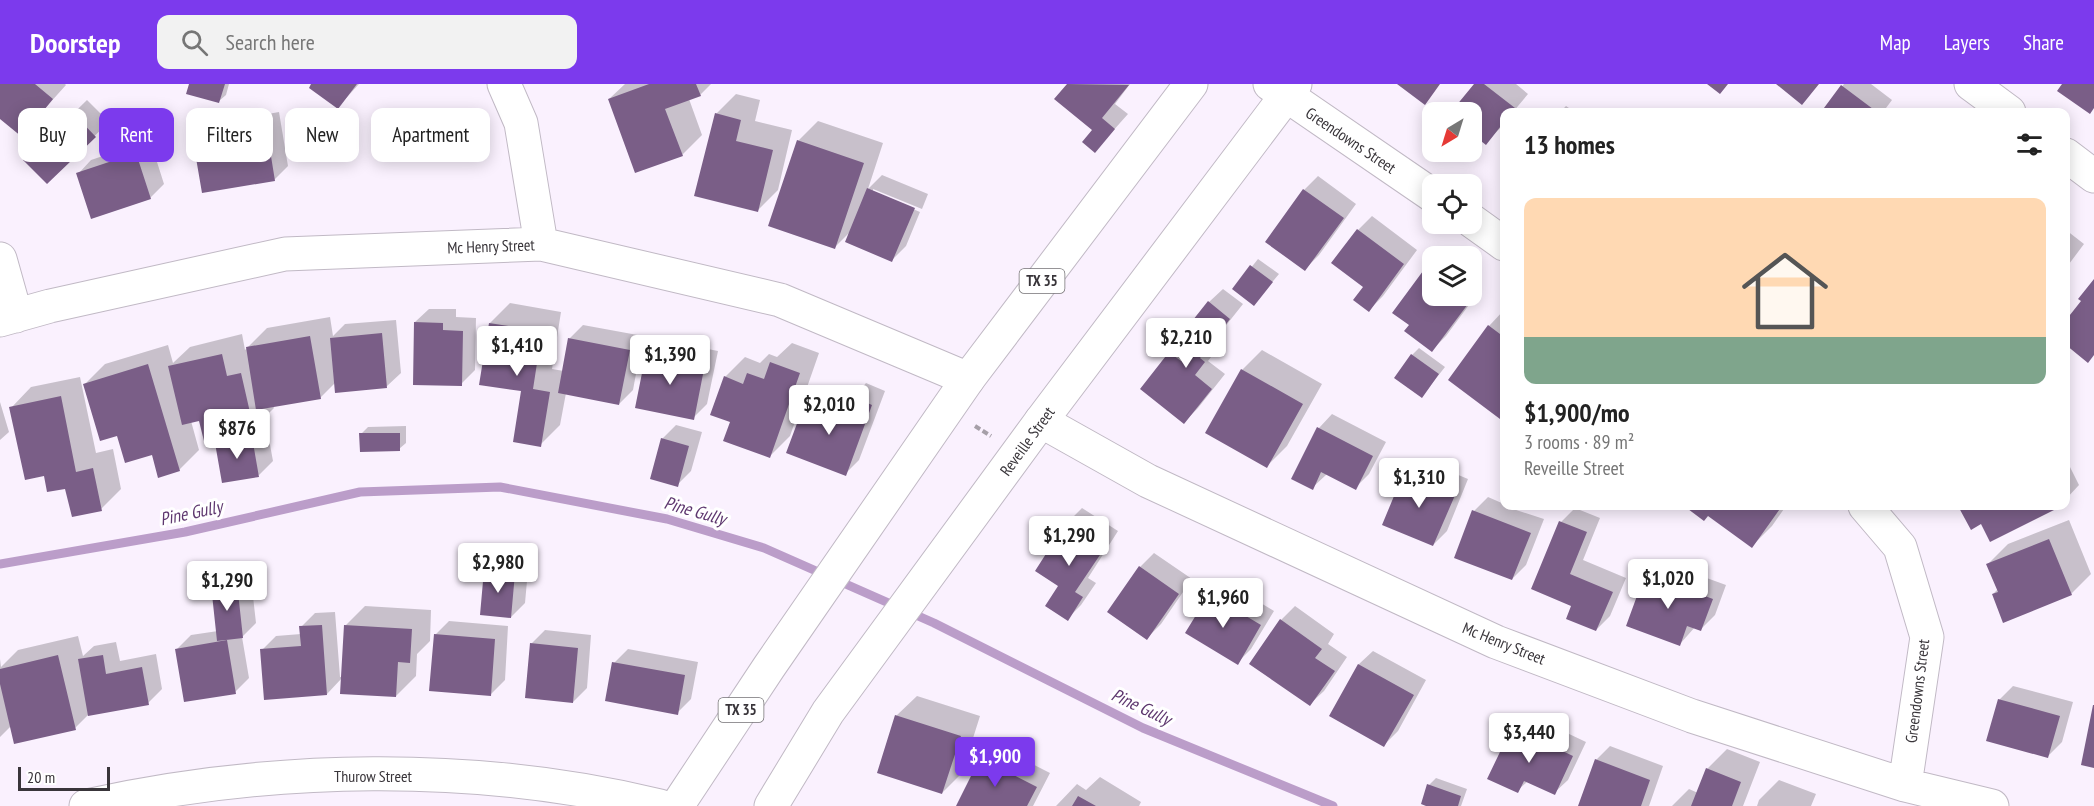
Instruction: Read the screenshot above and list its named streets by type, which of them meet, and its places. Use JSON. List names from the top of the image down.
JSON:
{
  "streets": {
    "street": [
      "Greendowns Street",
      "Mc Henry Street",
      "TX 35",
      "Reveille Street",
      "Thurow Street"
    ]
  },
  "crossings": [
    ["Greendowns Street", "Mc Henry Street"],
    ["Greendowns Street", "Reveille Street"],
    ["Mc Henry Street", "TX 35"],
    ["Mc Henry Street", "Reveille Street"]
  ],
  "water": ["Pine Gully"],
  "scale_bar": "20 m",
  "north": "bottom left",
  "page": {
    "header": "Doorstep",
    "search": "Search here",
    "nav": ["Map", "Layers", "Share"],
    "chip": [
      "Buy",
      "Rent",
      "Filters",
      "New",
      "Apartment"
    ],
    "heading": "13 homes",
    "list": [
      {
        "name": "$1,900/mo",
        "note": "3 rooms · 89 m² · Reveille Street"
      }
    ],
    "price": [
      "$2,210",
      "$1,410",
      "$1,390",
      "$2,010",
      "$876",
      "$1,310",
      "$1,290",
      "$2,980",
      "$1,020",
      "$1,290",
      "$1,960",
      "$3,440",
      "$1,900"
    ],
    "scale": "20 m"
  }
}
